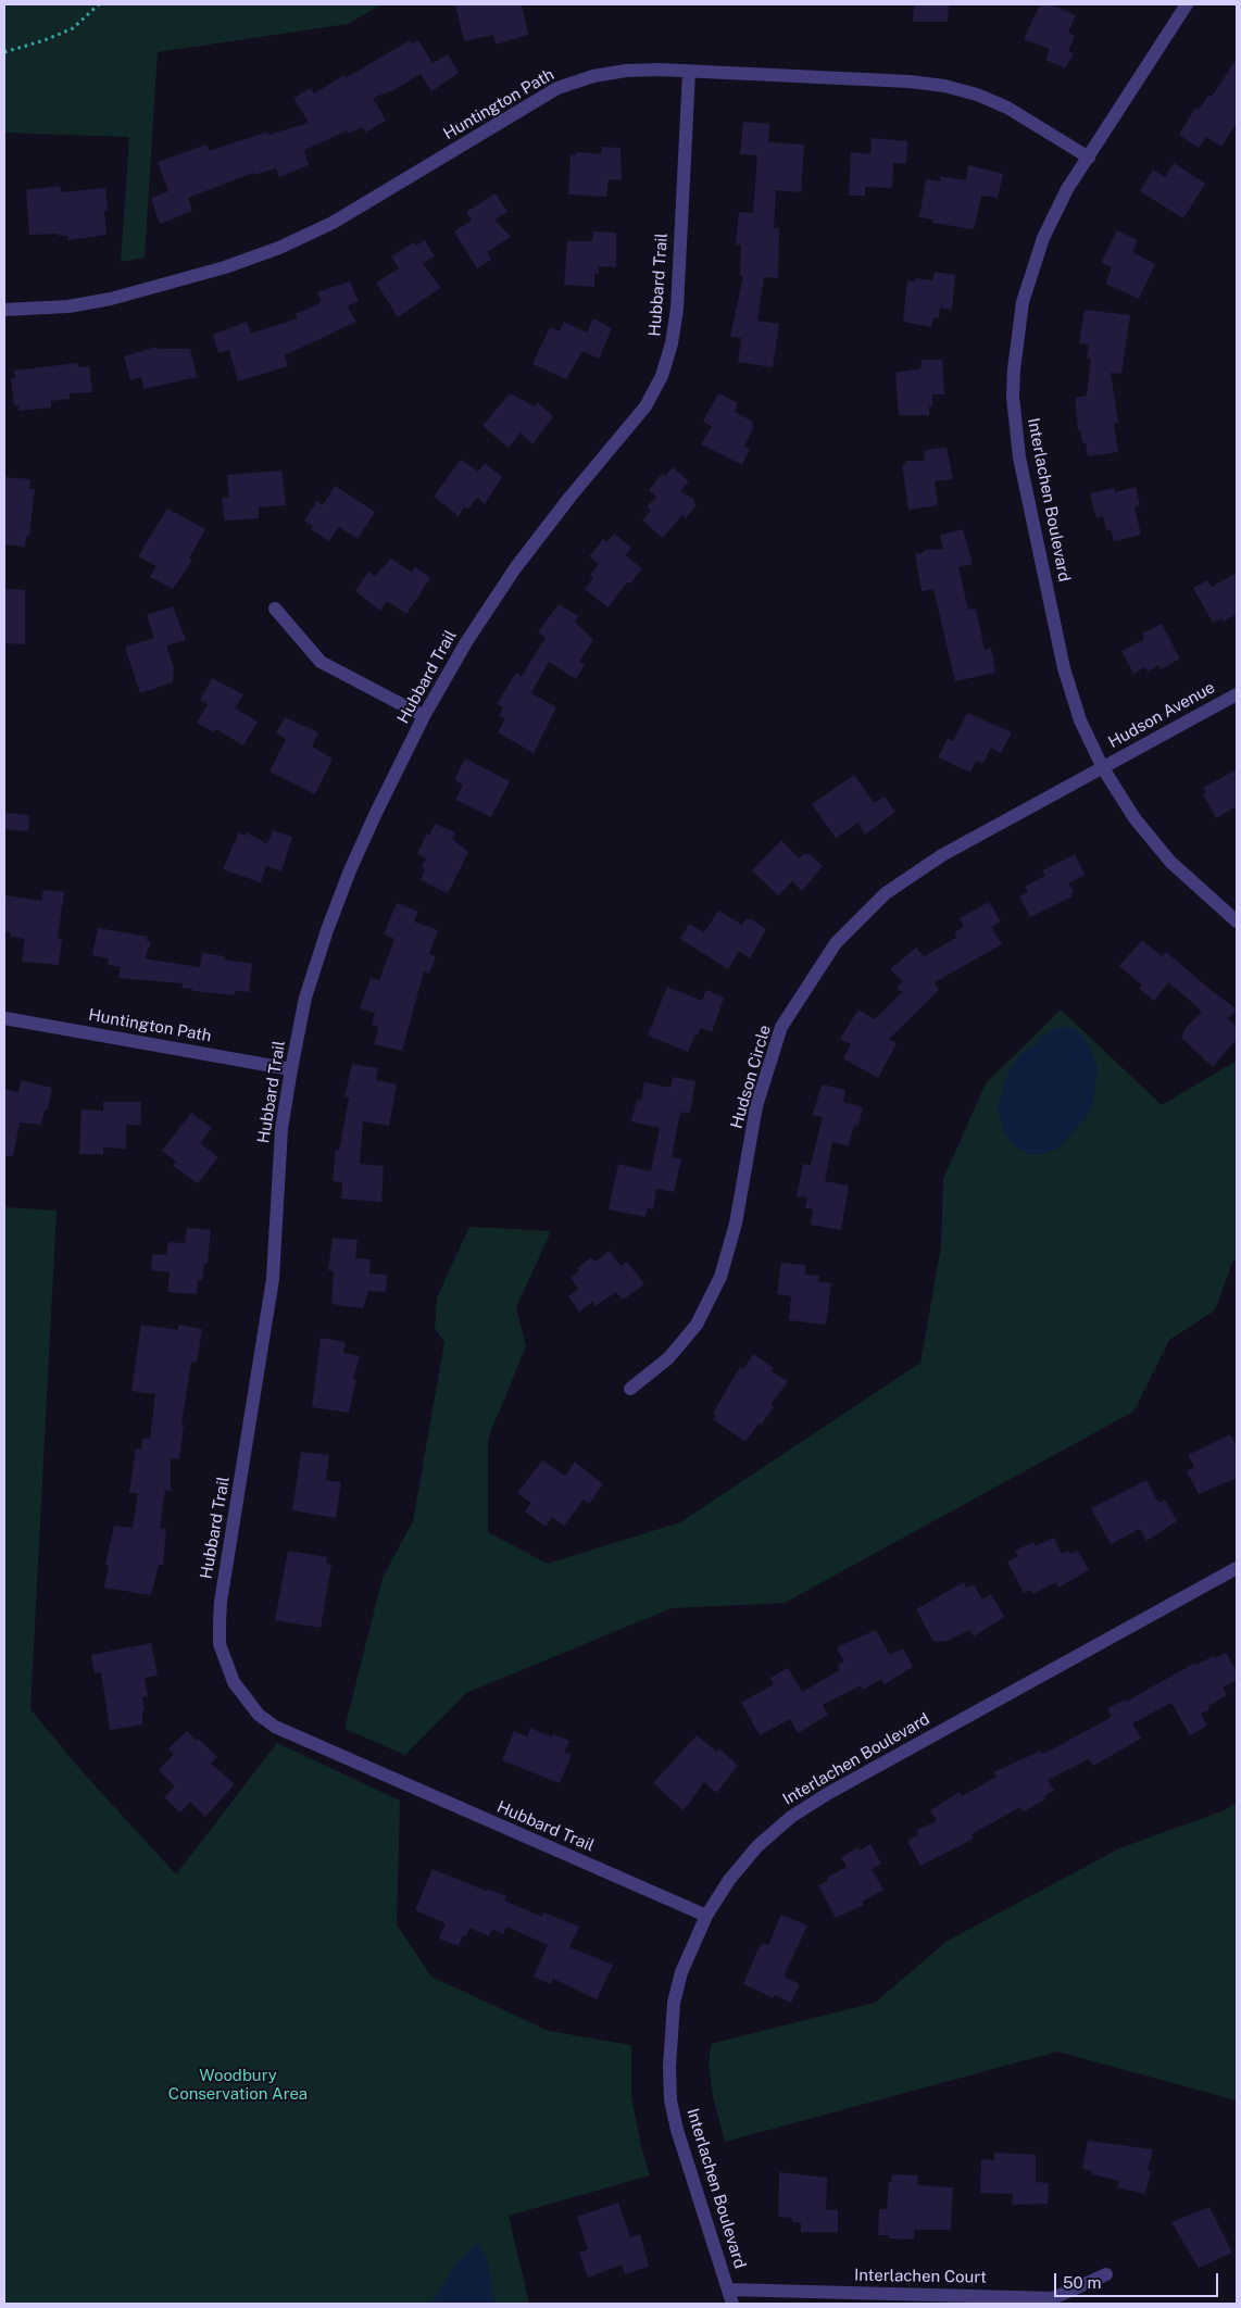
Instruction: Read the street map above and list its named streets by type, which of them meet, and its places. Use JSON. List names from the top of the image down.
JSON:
{
  "streets": {
    "street": [
      "Huntington Path",
      "Hubbard Trail",
      "Interlachen Boulevard",
      "Hudson Avenue",
      "Hudson Circle",
      "Interlachen Court"
    ]
  },
  "crossings": [
    ["Huntington Path", "Hubbard Trail"],
    ["Huntington Path", "Interlachen Boulevard"],
    ["Hubbard Trail", "Interlachen Boulevard"],
    ["Interlachen Boulevard", "Hudson Avenue"],
    ["Interlachen Boulevard", "Hudson Circle"],
    ["Interlachen Boulevard", "Interlachen Court"],
    ["Hudson Avenue", "Hudson Circle"]
  ],
  "parks": ["Woodbury Conservation Area"],
  "scale_bar": "50 m"
}
